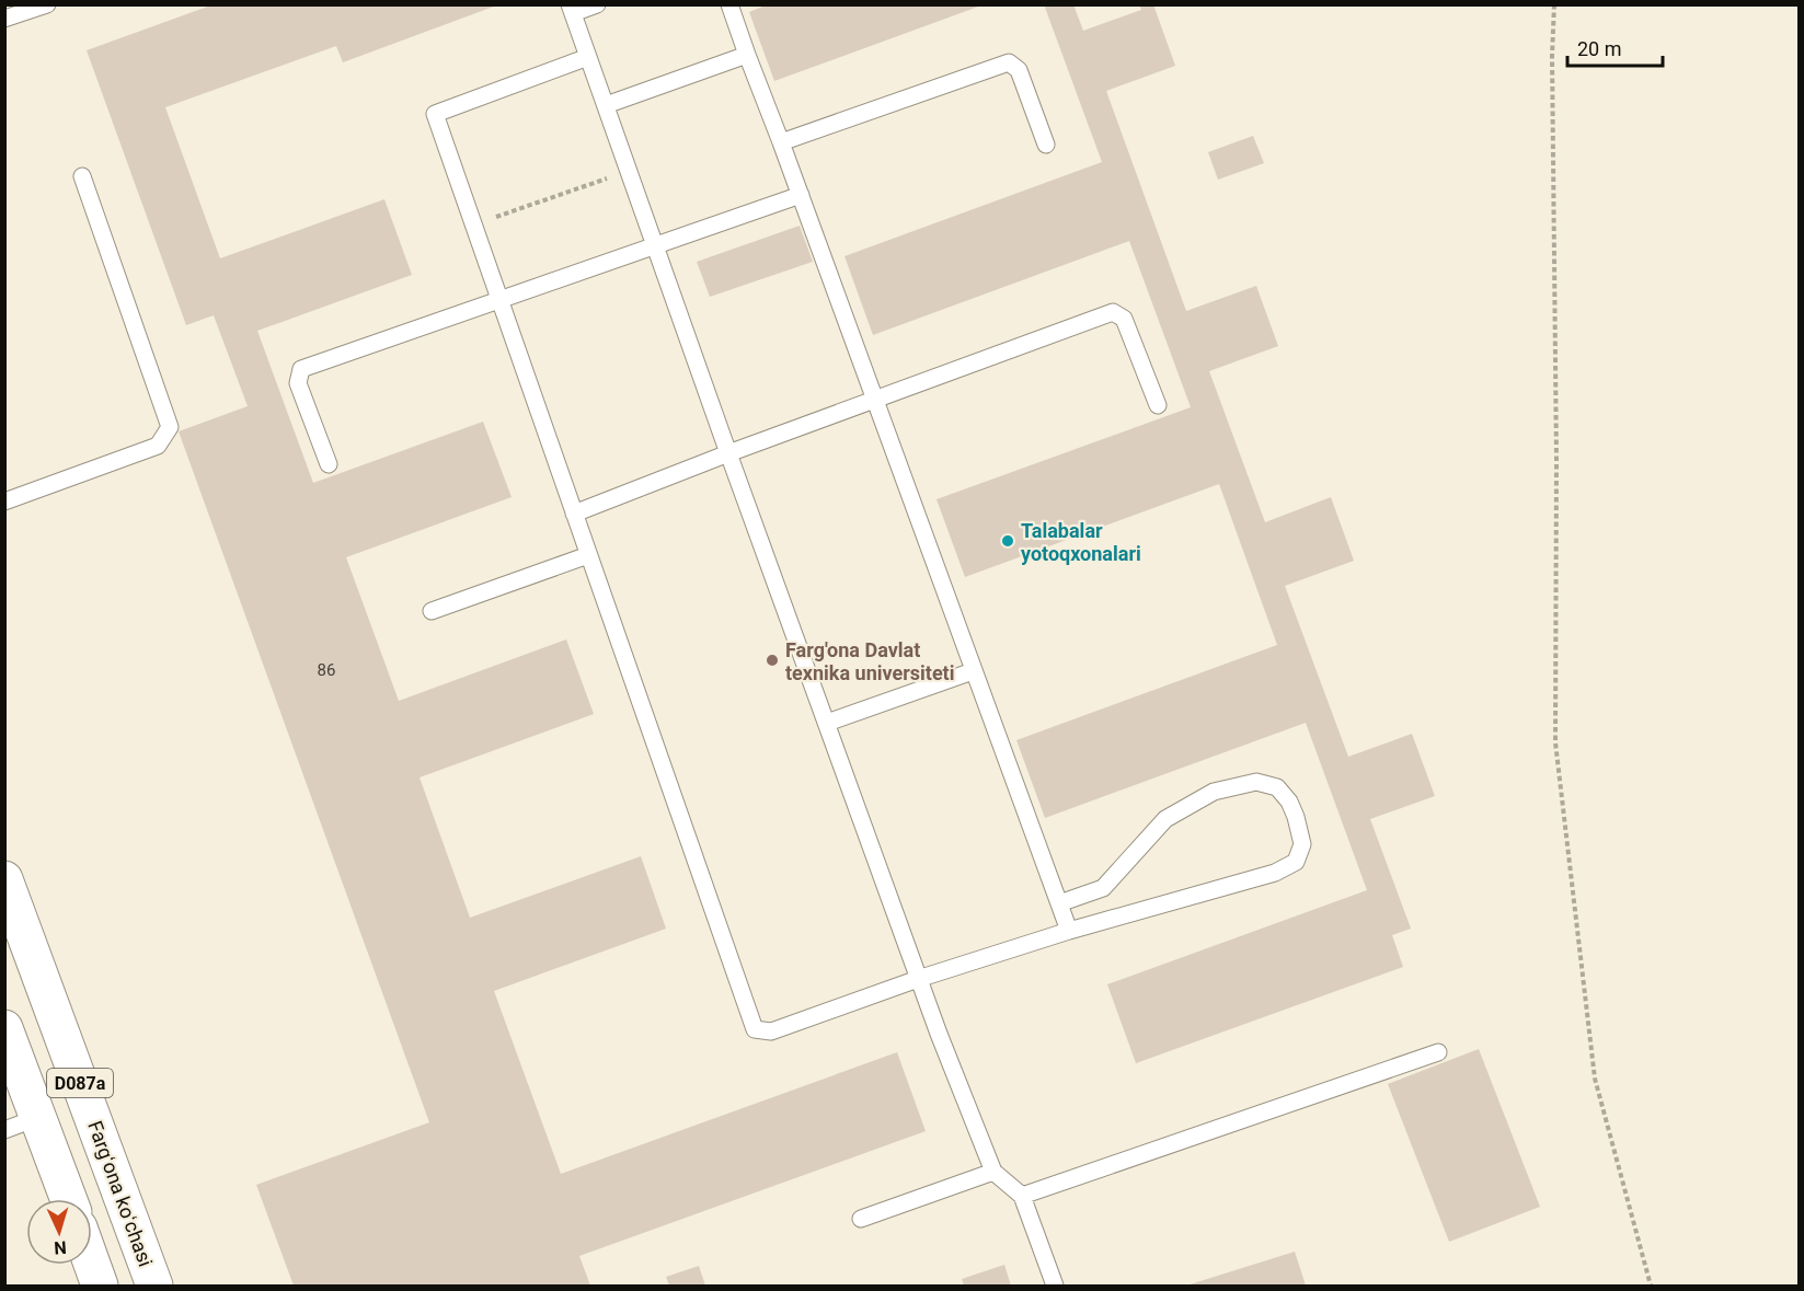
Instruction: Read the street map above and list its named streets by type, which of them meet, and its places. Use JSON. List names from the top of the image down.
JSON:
{
  "streets": {
    "main road": ["D087a", "Fargʻona koʻchasi"]
  },
  "places": ["Talabalar yotoqxonalari", "Farg'ona Davlat texnika universiteti"],
  "house_numbers": ["86"],
  "scale_bar": "20 m",
  "north": "bottom"
}
